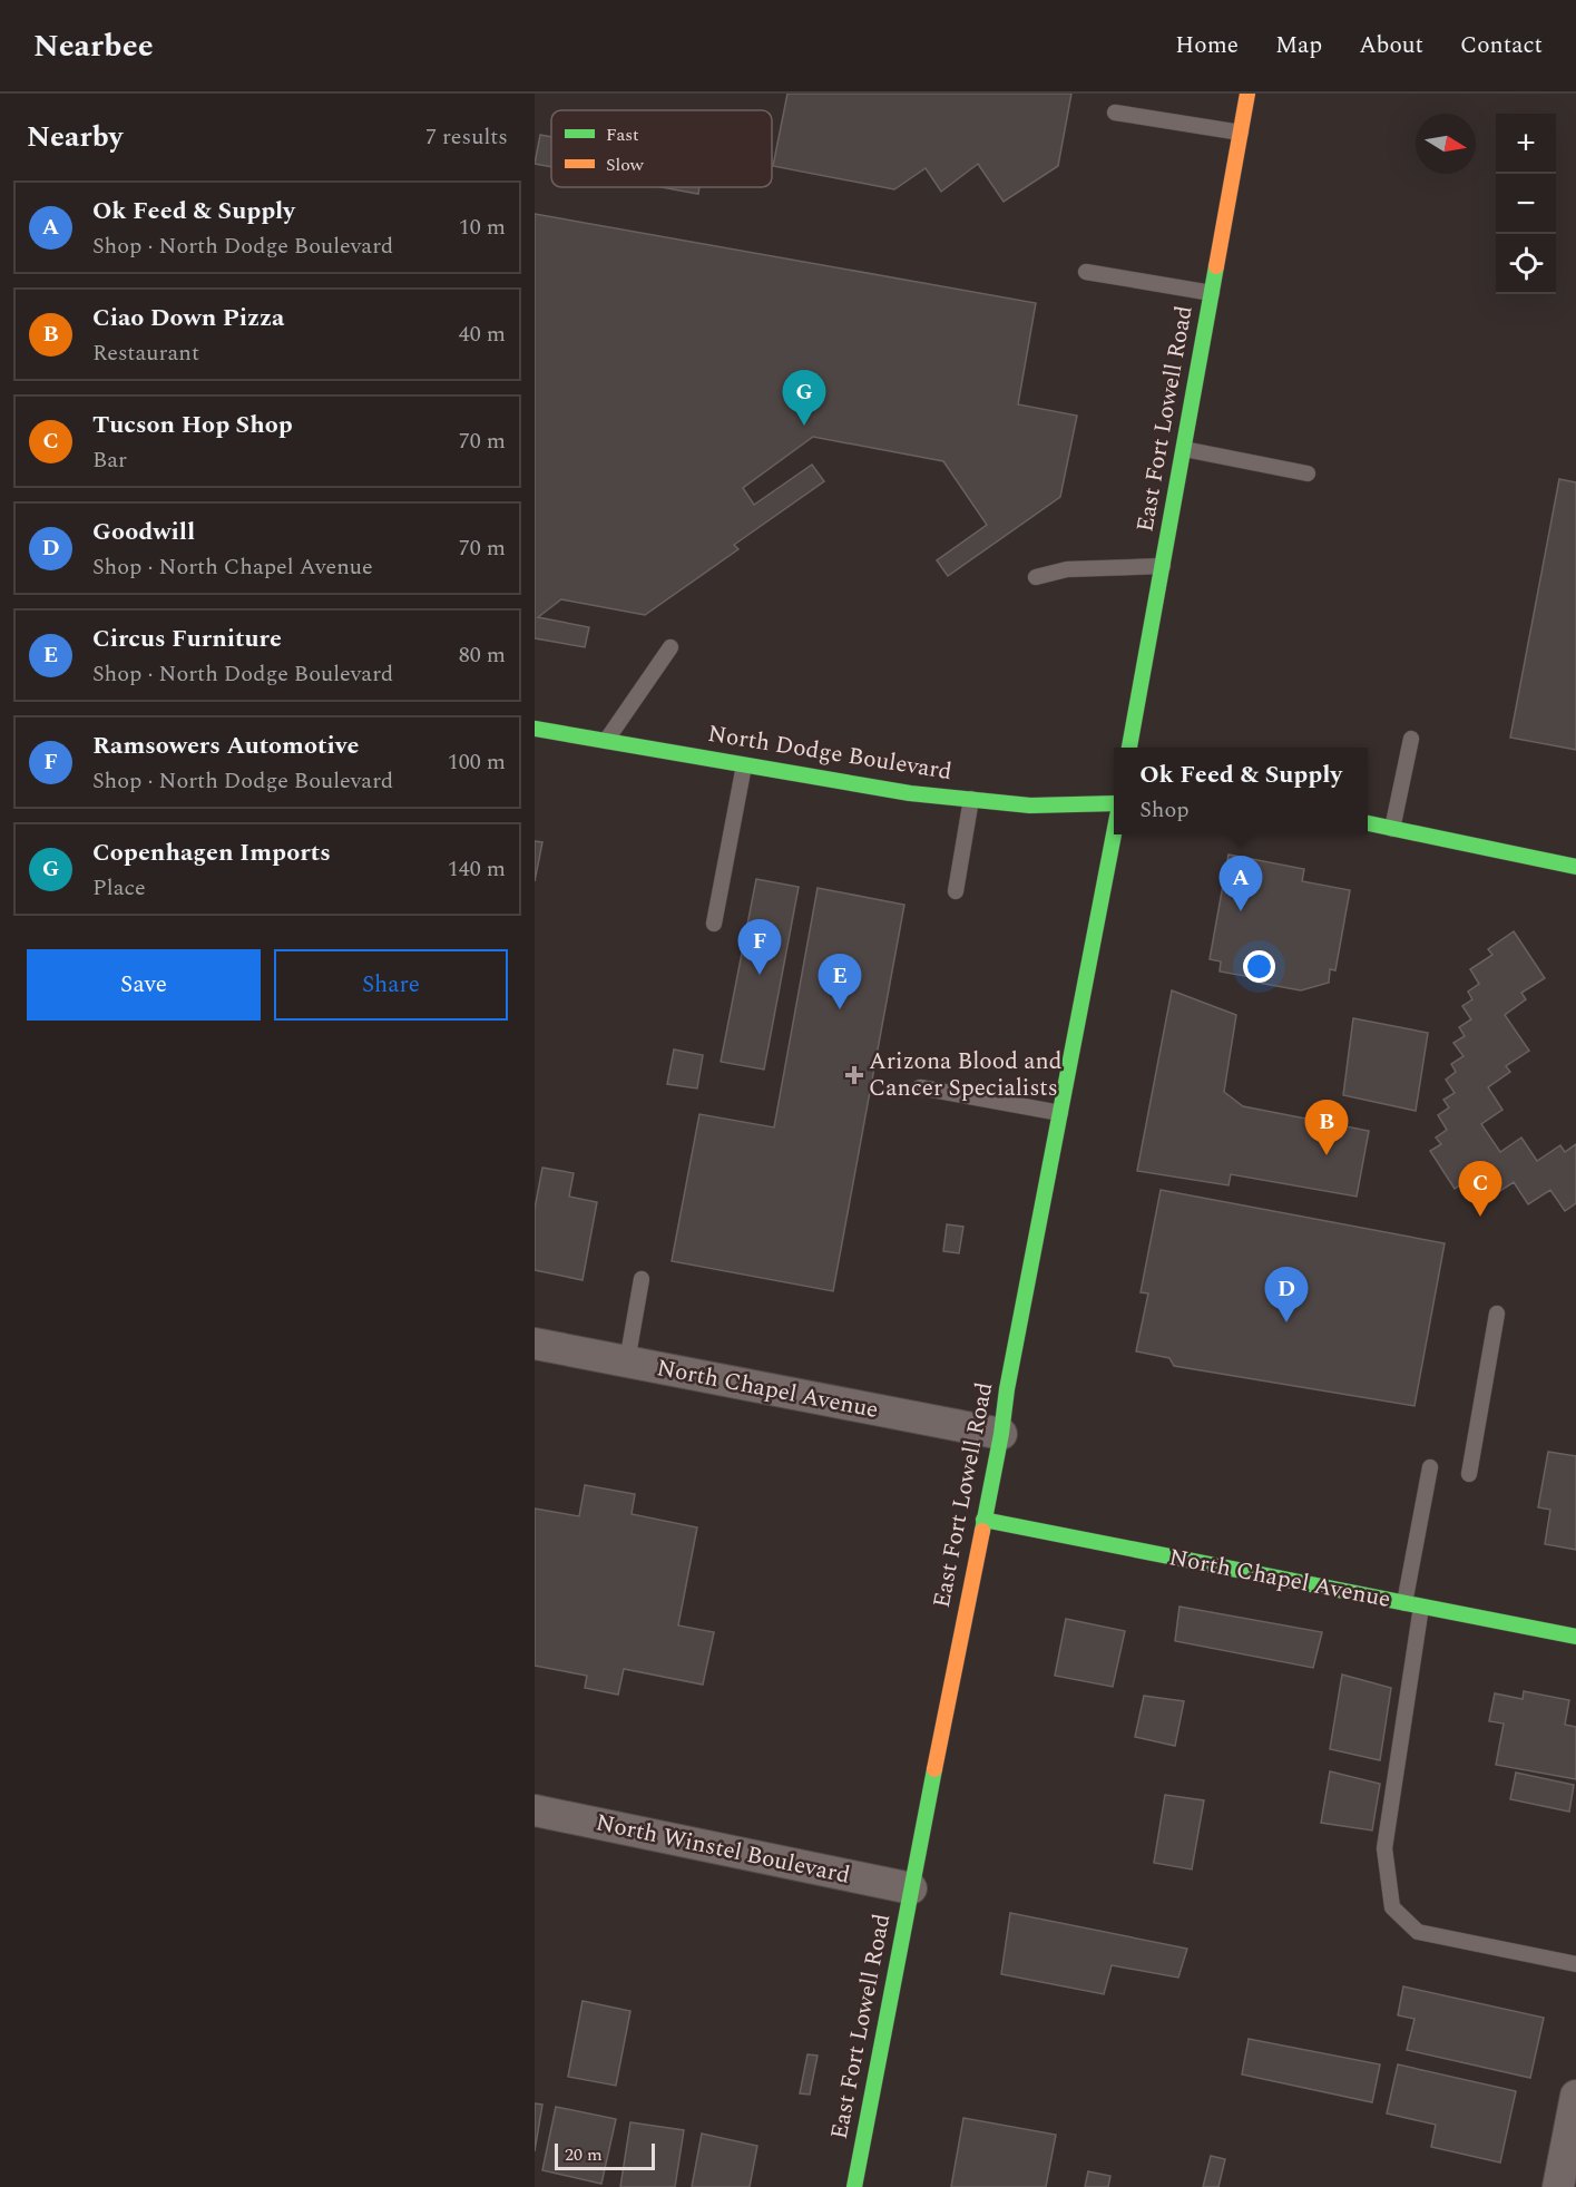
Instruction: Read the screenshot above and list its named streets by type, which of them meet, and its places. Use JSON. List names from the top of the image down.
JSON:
{
  "streets": {
    "main road": ["East Fort Lowell Road", "North Dodge Boulevard", "North Chapel Avenue"],
    "street": ["North Winstel Boulevard"]
  },
  "crossings": [
    ["East Fort Lowell Road", "North Chapel Avenue"],
    ["East Fort Lowell Road", "North Winstel Boulevard"]
  ],
  "places": {
    "health": ["Arizona Blood and Cancer Specialists"]
  },
  "legend": ["Fast", "Slow"],
  "scale_bar": "20 m",
  "north": "right",
  "page": {
    "header": "Nearbee",
    "nav": [
      "Home",
      "Map",
      "About",
      "Contact"
    ],
    "heading": ["Nearby", "7 results"],
    "map_buttons": ["+", "−"],
    "list": [
      {
        "mark": "A",
        "name": "Ok Feed & Supply",
        "note": "Shop · North Dodge Boulevard",
        "value": "10 m"
      },
      {
        "mark": "B",
        "name": "Ciao Down Pizza",
        "note": "Restaurant",
        "value": "40 m"
      },
      {
        "mark": "C",
        "name": "Tucson Hop Shop",
        "note": "Bar",
        "value": "70 m"
      },
      {
        "mark": "D",
        "name": "Goodwill",
        "note": "Shop · North Chapel Avenue",
        "value": "70 m"
      },
      {
        "mark": "E",
        "name": "Circus Furniture",
        "note": "Shop · North Dodge Boulevard",
        "value": "80 m"
      },
      {
        "mark": "F",
        "name": "Ramsowers Automotive",
        "note": "Shop · North Dodge Boulevard",
        "value": "100 m"
      },
      {
        "mark": "G",
        "name": "Copenhagen Imports",
        "note": "Place",
        "value": "140 m"
      }
    ],
    "pins": [
      "G",
      "A",
      "F",
      "E",
      "B",
      "C",
      "D"
    ],
    "popup": ["Ok Feed & Supply", "Shop"],
    "buttons": ["Save", "Share"],
    "scale": "20 m"
  }
}
